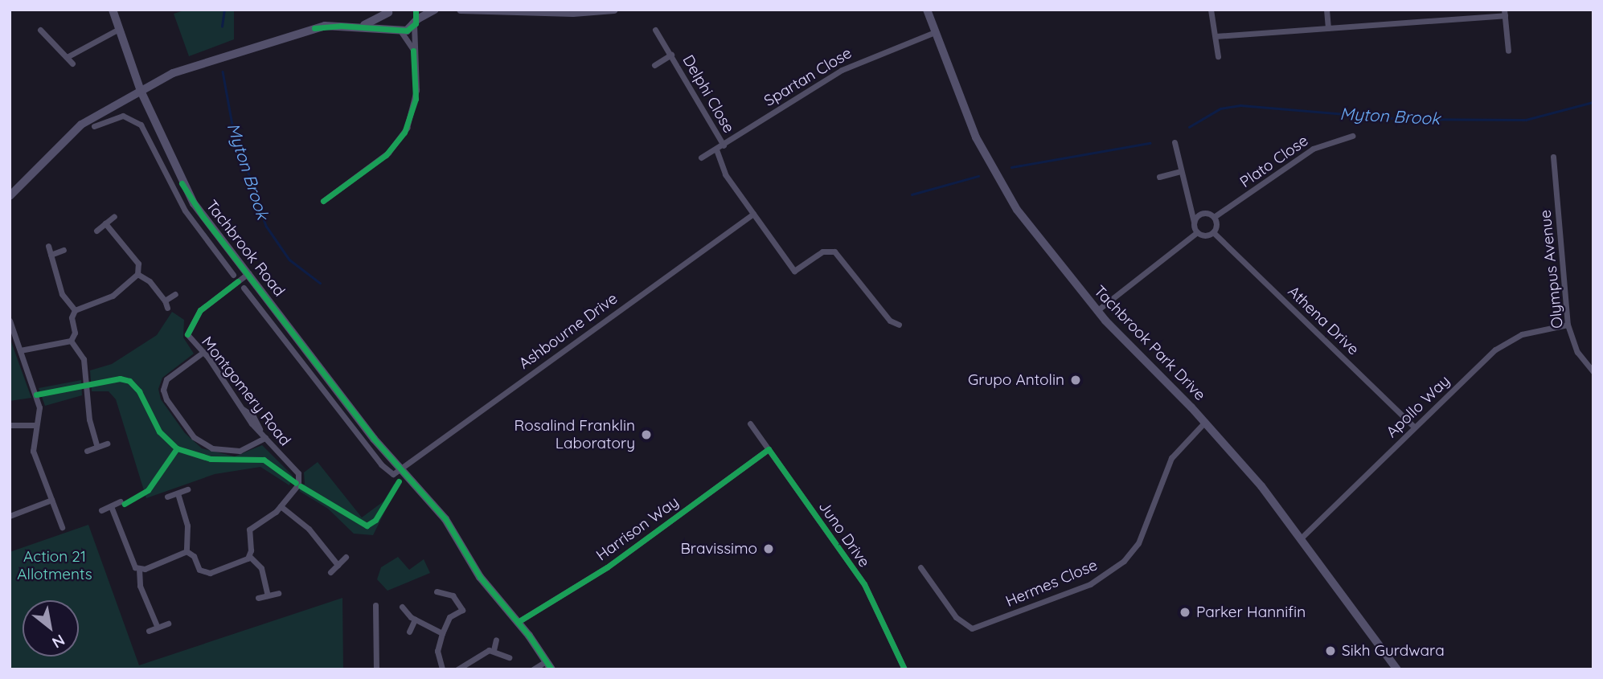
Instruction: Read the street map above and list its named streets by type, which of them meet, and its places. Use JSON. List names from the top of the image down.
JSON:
{
  "streets": {
    "street": [
      "Spartan Close",
      "Delphi Close",
      "Plato Close",
      "Tachbrook Road",
      "Olympus Avenue",
      "Athena Drive",
      "Ashbourne Drive",
      "Tachbrook Park Drive",
      "Montgomery Road",
      "Apollo Way",
      "Harrison Way",
      "Juno Drive",
      "Hermes Close"
    ]
  },
  "crossings": [
    ["Spartan Close", "Delphi Close"],
    ["Spartan Close", "Tachbrook Park Drive"],
    ["Plato Close", "Athena Drive"],
    ["Tachbrook Road", "Ashbourne Drive"],
    ["Tachbrook Road", "Montgomery Road"],
    ["Tachbrook Road", "Harrison Way"],
    ["Olympus Avenue", "Apollo Way"],
    ["Athena Drive", "Apollo Way"],
    ["Tachbrook Park Drive", "Apollo Way"],
    ["Tachbrook Park Drive", "Hermes Close"],
    ["Harrison Way", "Juno Drive"]
  ],
  "water": ["Myton Brook"],
  "parks": ["Action 21 Allotments"],
  "places": [
    "Grupo Antolin",
    "Rosalind Franklin Laboratory",
    "Bravissimo",
    "Parker Hannifin",
    "Sikh Gurdwara"
  ],
  "north": "bottom right"
}
